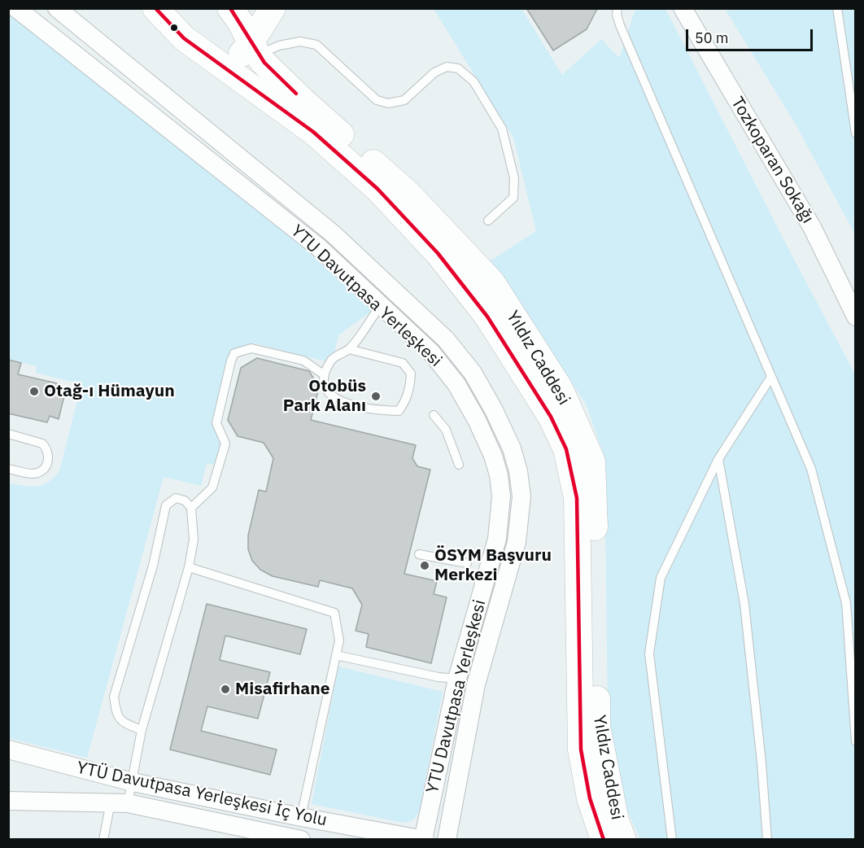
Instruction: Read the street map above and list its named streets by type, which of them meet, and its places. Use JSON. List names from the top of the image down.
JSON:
{
  "streets": {
    "main road": ["Yıldız Caddesi"],
    "street": ["Tozkoparan Sokağı", "YTU Davutpasa Yerleşkesi", "YTÜ Davutpasa Yerleşkesi İç Yolu"]
  },
  "crossings": [
    ["YTU Davutpasa Yerleşkesi", "YTÜ Davutpasa Yerleşkesi İç Yolu"]
  ],
  "places": [
    "Otağ-ı Hümayun",
    "Otobüs Park Alanı",
    "ÖSYM Başvuru Merkezi",
    "Misafirhane"
  ],
  "scale_bar": "50 m"
}
